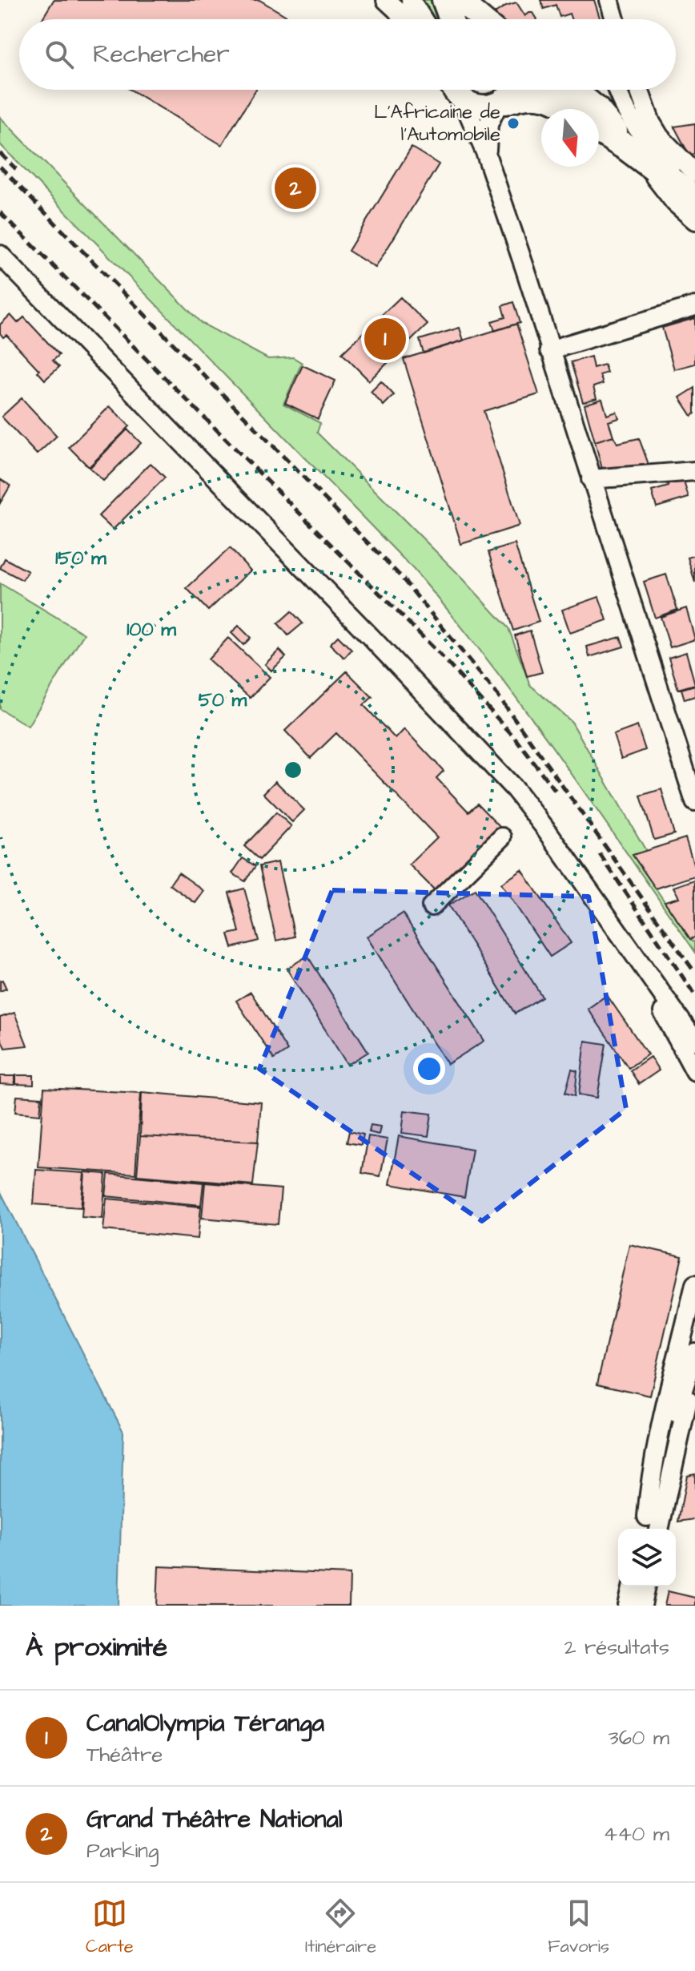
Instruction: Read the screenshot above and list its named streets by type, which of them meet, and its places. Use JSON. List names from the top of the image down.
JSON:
{
  "places": ["L'Africaine de l'Automobile"],
  "north": "bottom",
  "page": {
    "search": "Rechercher",
    "pins": ["2", "1"],
    "heading": ["À proximité", "2 résultats"],
    "list": [
      {
        "mark": "1",
        "name": "CanalOlympia Téranga",
        "note": "Théâtre",
        "value": "360 m"
      },
      {
        "mark": "2",
        "name": "Grand Théâtre National",
        "note": "Parking",
        "value": "440 m"
      }
    ],
    "nav": ["Carte", "Itinéraire", "Favoris"]
  },
  "rings": ["150 m", "100 m", "50 m"]
}
